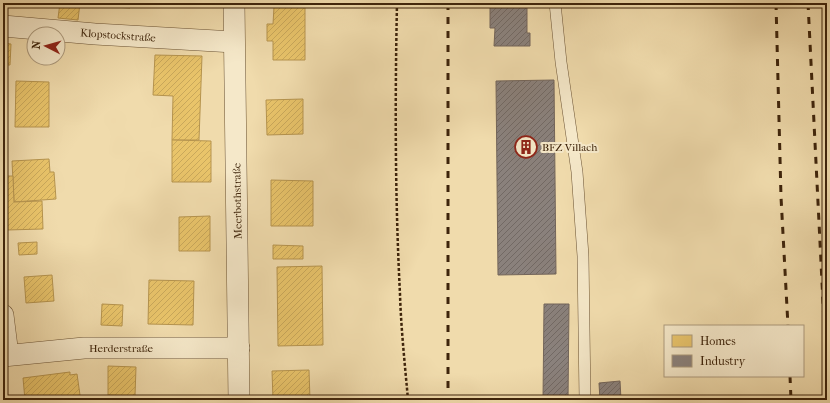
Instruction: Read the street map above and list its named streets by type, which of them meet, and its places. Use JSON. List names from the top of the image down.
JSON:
{
  "streets": {
    "street": ["Klopstockstraße", "Meerbothstraße", "Herderstraße"]
  },
  "crossings": [
    ["Klopstockstraße", "Meerbothstraße"],
    ["Meerbothstraße", "Herderstraße"]
  ],
  "places": {
    "building": ["BFZ Villach"]
  },
  "legend": ["Homes", "Industry"],
  "north": "left"
}
